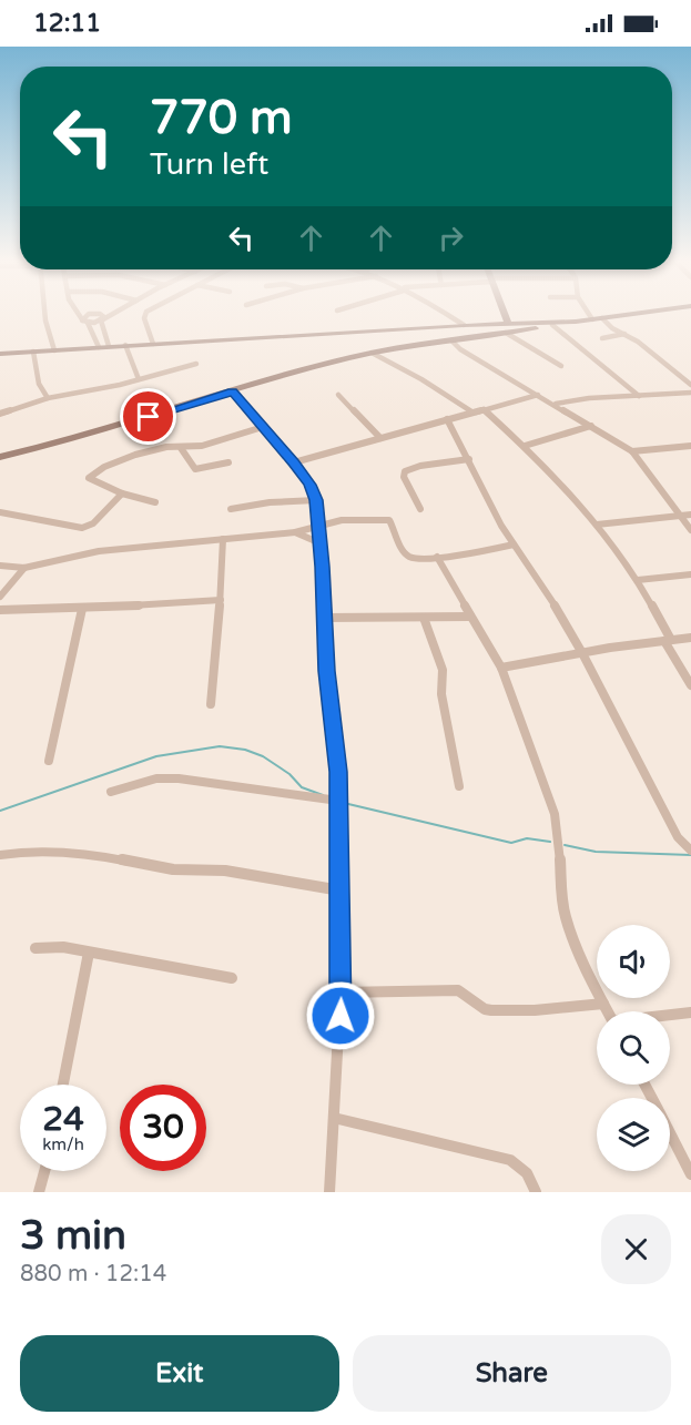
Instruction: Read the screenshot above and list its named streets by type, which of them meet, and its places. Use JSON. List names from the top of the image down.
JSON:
{
  "page": {
    "status": "12:11",
    "turn": ["770 m", "Turn left"],
    "speed": "24 km/h",
    "limit": "30",
    "heading": ["3 min", "880 m · 12:14"],
    "buttons": ["Exit", "Share"]
  }
}
